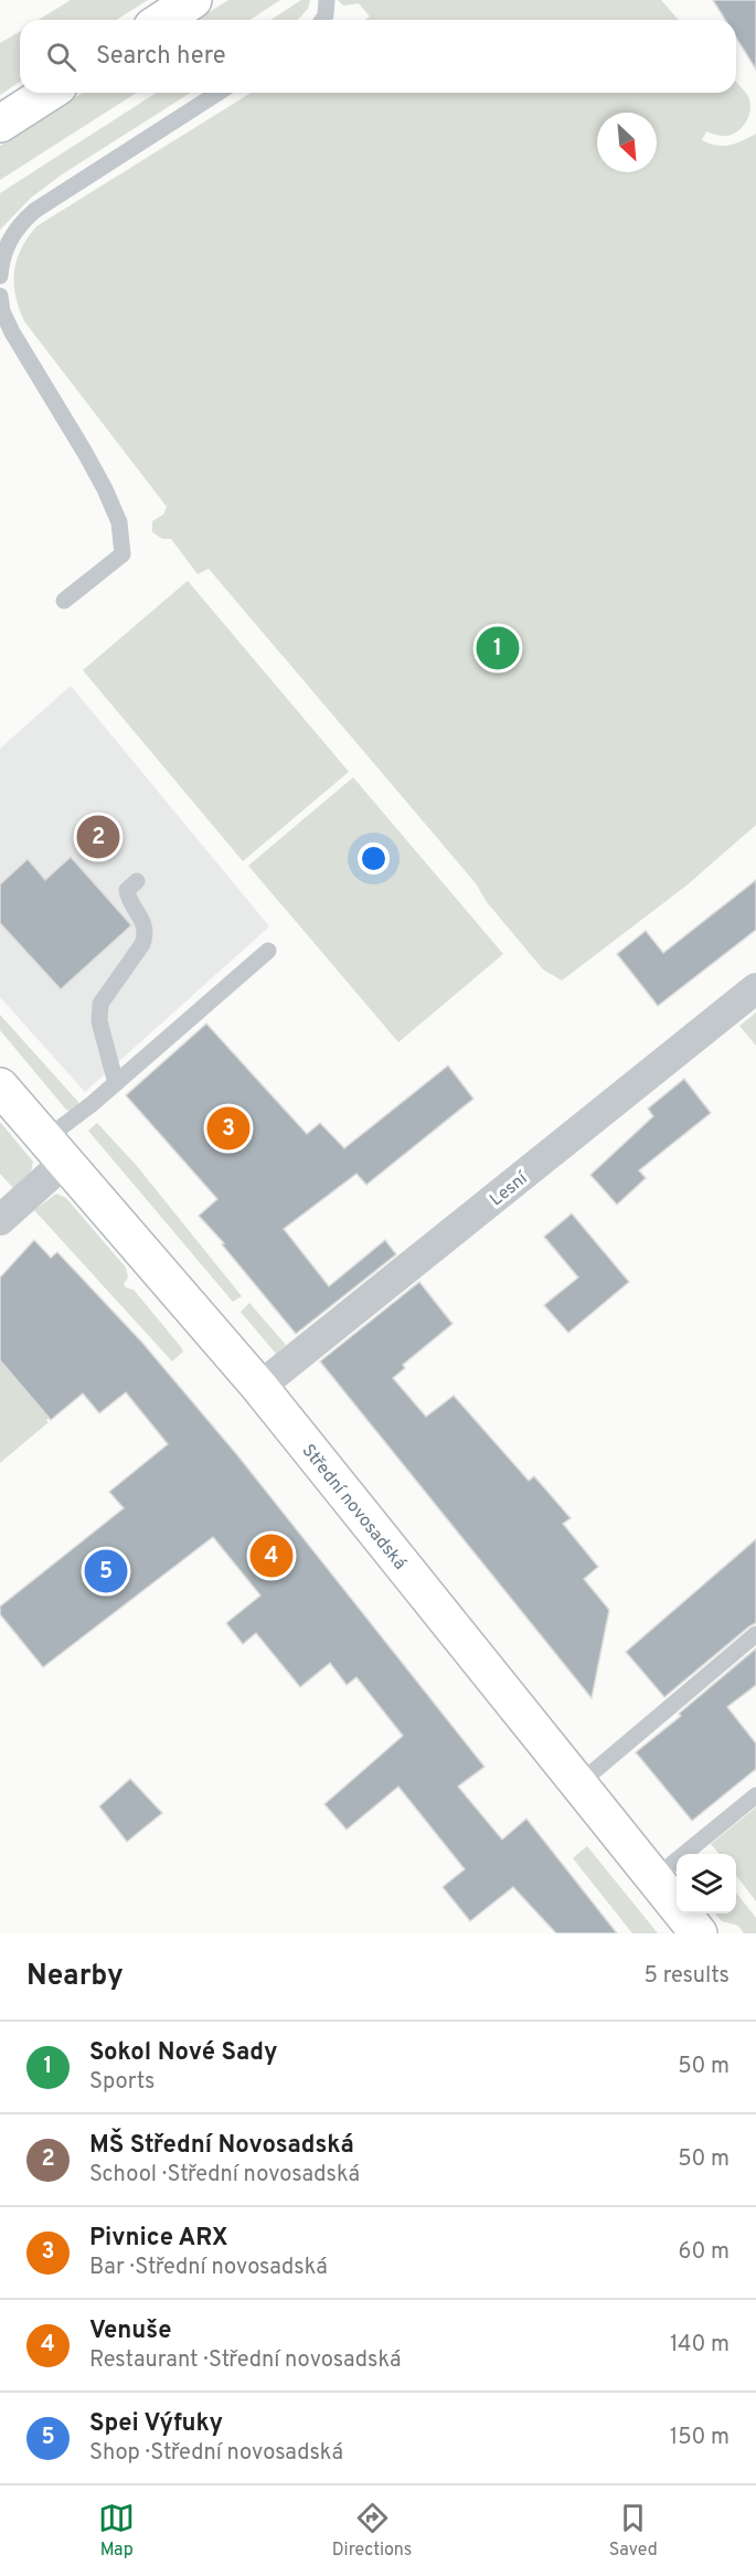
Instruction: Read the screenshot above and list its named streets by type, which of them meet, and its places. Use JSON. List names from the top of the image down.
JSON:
{
  "streets": {
    "main road": ["Střední novosadská"],
    "street": ["Lesní"]
  },
  "crossings": [
    ["Lesní", "Střední novosadská"]
  ],
  "north": "bottom right",
  "page": {
    "search": "Search here",
    "pins": [
      "1",
      "2",
      "3",
      "4",
      "5"
    ],
    "heading": ["Nearby", "5 results"],
    "list": [
      {
        "mark": "1",
        "name": "Sokol Nové Sady",
        "note": "Sports",
        "value": "50 m"
      },
      {
        "mark": "2",
        "name": "MŠ Střední Novosadská",
        "note": "School · Střední novosadská",
        "value": "50 m"
      },
      {
        "mark": "3",
        "name": "Pivnice ARX",
        "note": "Bar · Střední novosadská",
        "value": "60 m"
      },
      {
        "mark": "4",
        "name": "Venuše",
        "note": "Restaurant · Střední novosadská",
        "value": "140 m"
      },
      {
        "mark": "5",
        "name": "Spei Výfuky",
        "note": "Shop · Střední novosadská",
        "value": "150 m"
      }
    ],
    "nav": ["Map", "Directions", "Saved"]
  }
}
